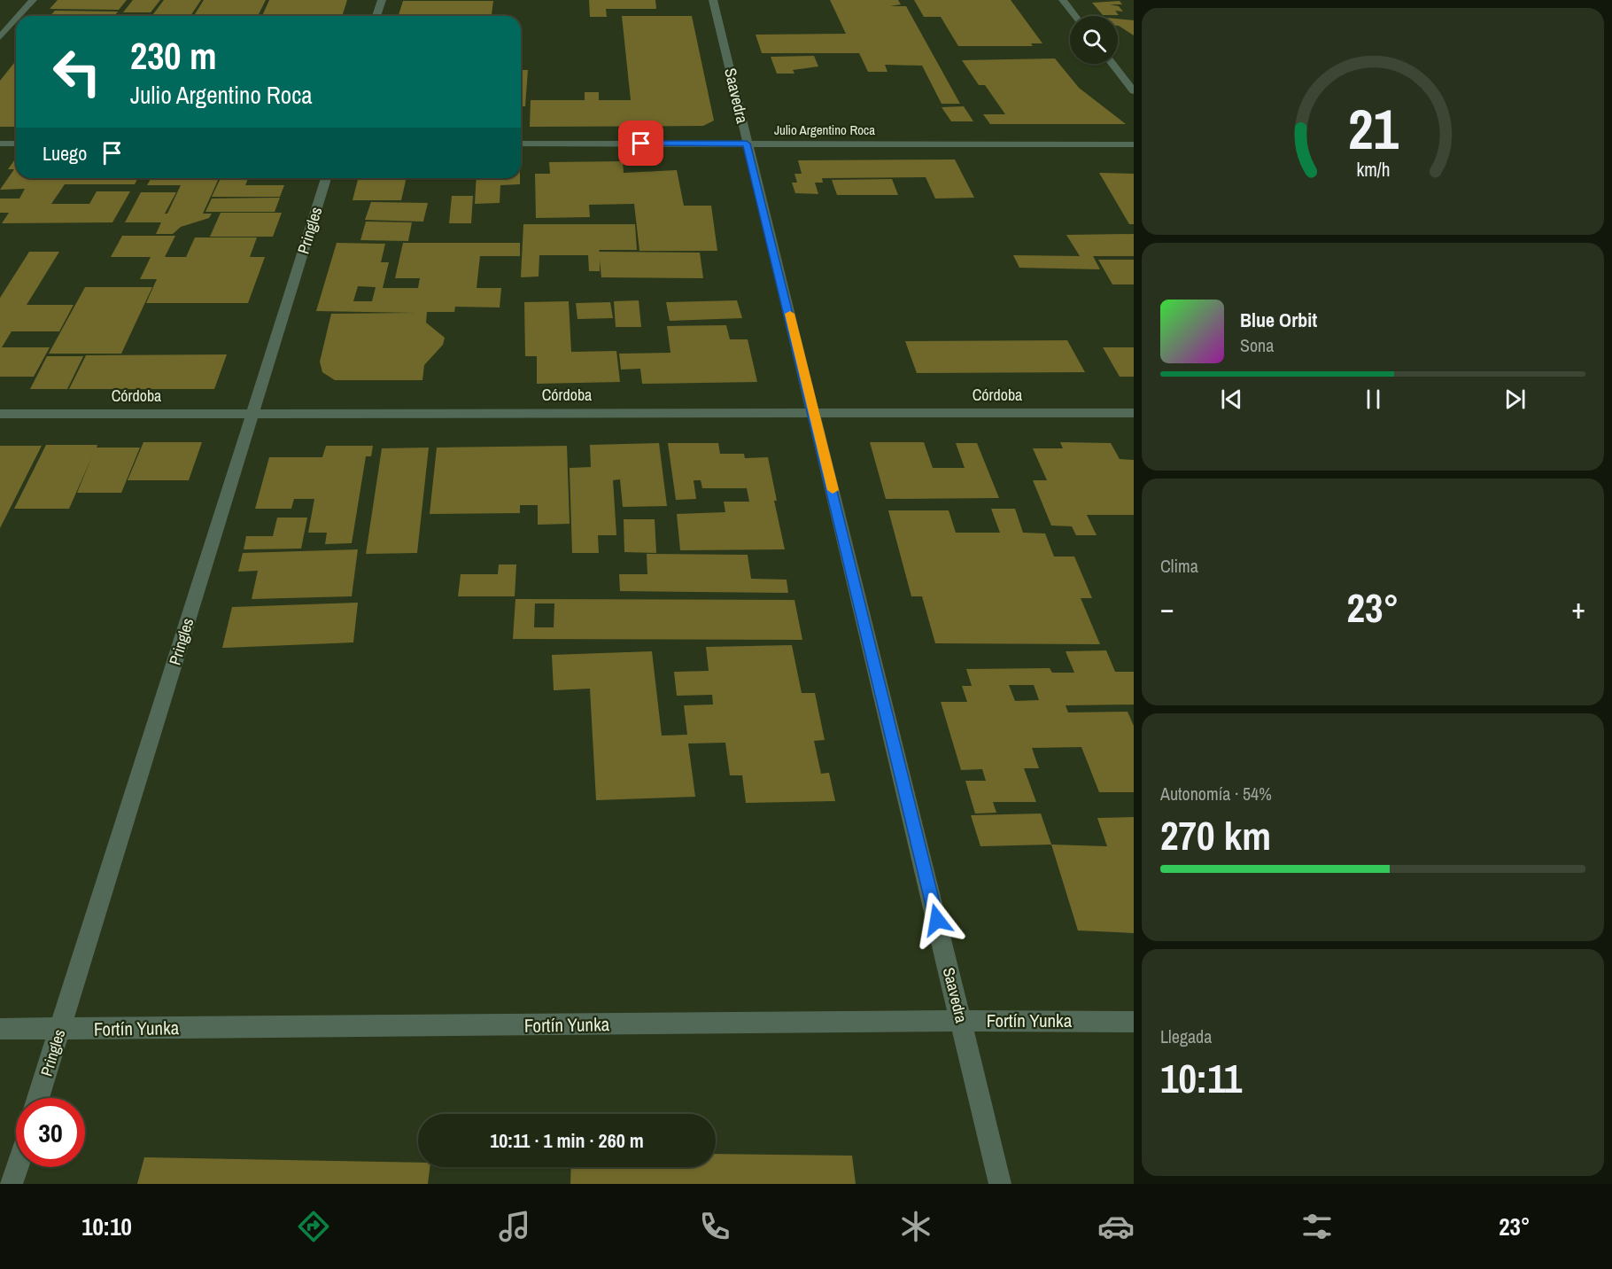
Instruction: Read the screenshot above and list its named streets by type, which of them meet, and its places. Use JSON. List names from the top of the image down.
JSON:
{
  "streets": {
    "street": [
      "Saavedra",
      "Julio Argentino Roca",
      "Pringles",
      "Córdoba",
      "Fortín Yunka"
    ]
  },
  "crossings": [
    ["Saavedra", "Julio Argentino Roca"],
    ["Saavedra", "Córdoba"],
    ["Saavedra", "Fortín Yunka"],
    ["Pringles", "Córdoba"],
    ["Pringles", "Fortín Yunka"]
  ],
  "page": {
    "turn": ["230 m", "Julio Argentino Roca"],
    "then": "Luego",
    "song": ["Blue Orbit", "Sona"],
    "tile": [
      "Clima",
      ["Autonomía · 54%", "270 km"],
      ["Llegada", "10:11"]
    ],
    "heat": ["−", "23°", "+"],
    "limit": "30",
    "trip": "10:11 · 1 min · 260 m",
    "tabs": ["10:10", "23°"],
    "gauge": ["21", "km/h"]
  }
}
